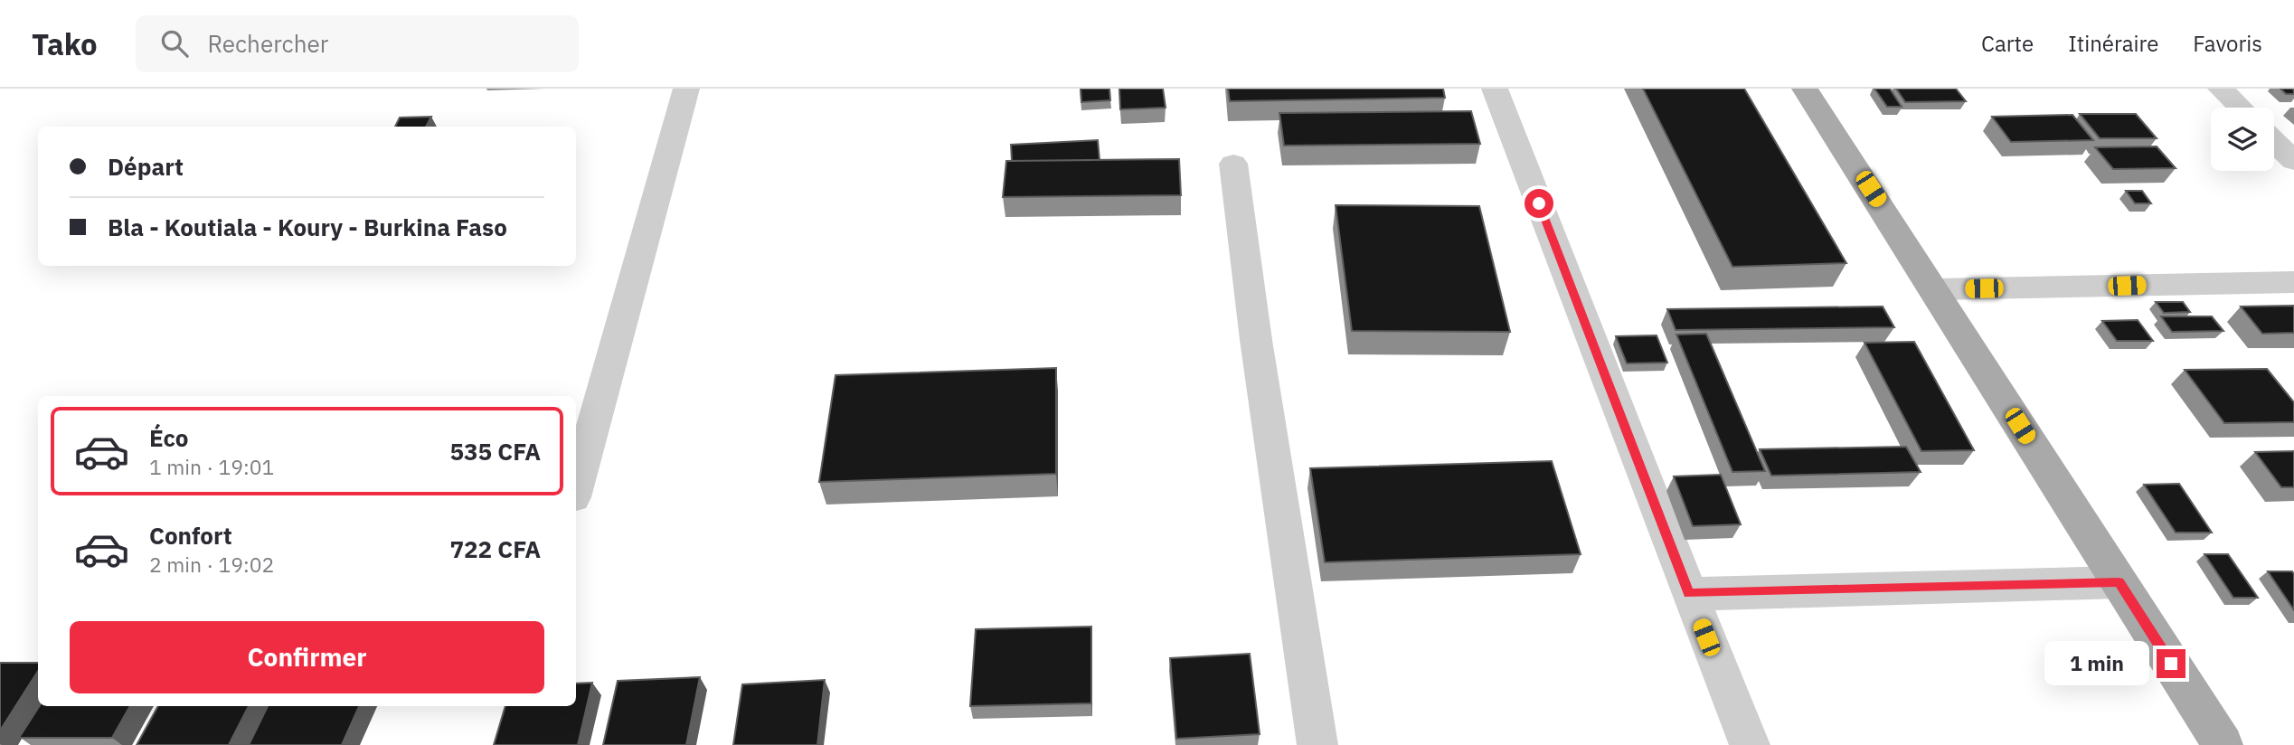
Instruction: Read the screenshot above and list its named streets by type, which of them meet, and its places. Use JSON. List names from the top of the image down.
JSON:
{
  "page": {
    "header": "Tako",
    "search": "Rechercher",
    "nav": ["Carte", "Itinéraire", "Favoris"],
    "banner": ["Départ", "Bla - Koutiala - Koury - Burkina Faso"],
    "list": [
      {
        "name": "Éco",
        "note": "1 min · 19:01",
        "value": "535 CFA"
      },
      {
        "name": "Confort",
        "note": "2 min · 19:02",
        "value": "722 CFA"
      }
    ],
    "buttons": "Confirmer",
    "bubble": "1 min"
  }
}
